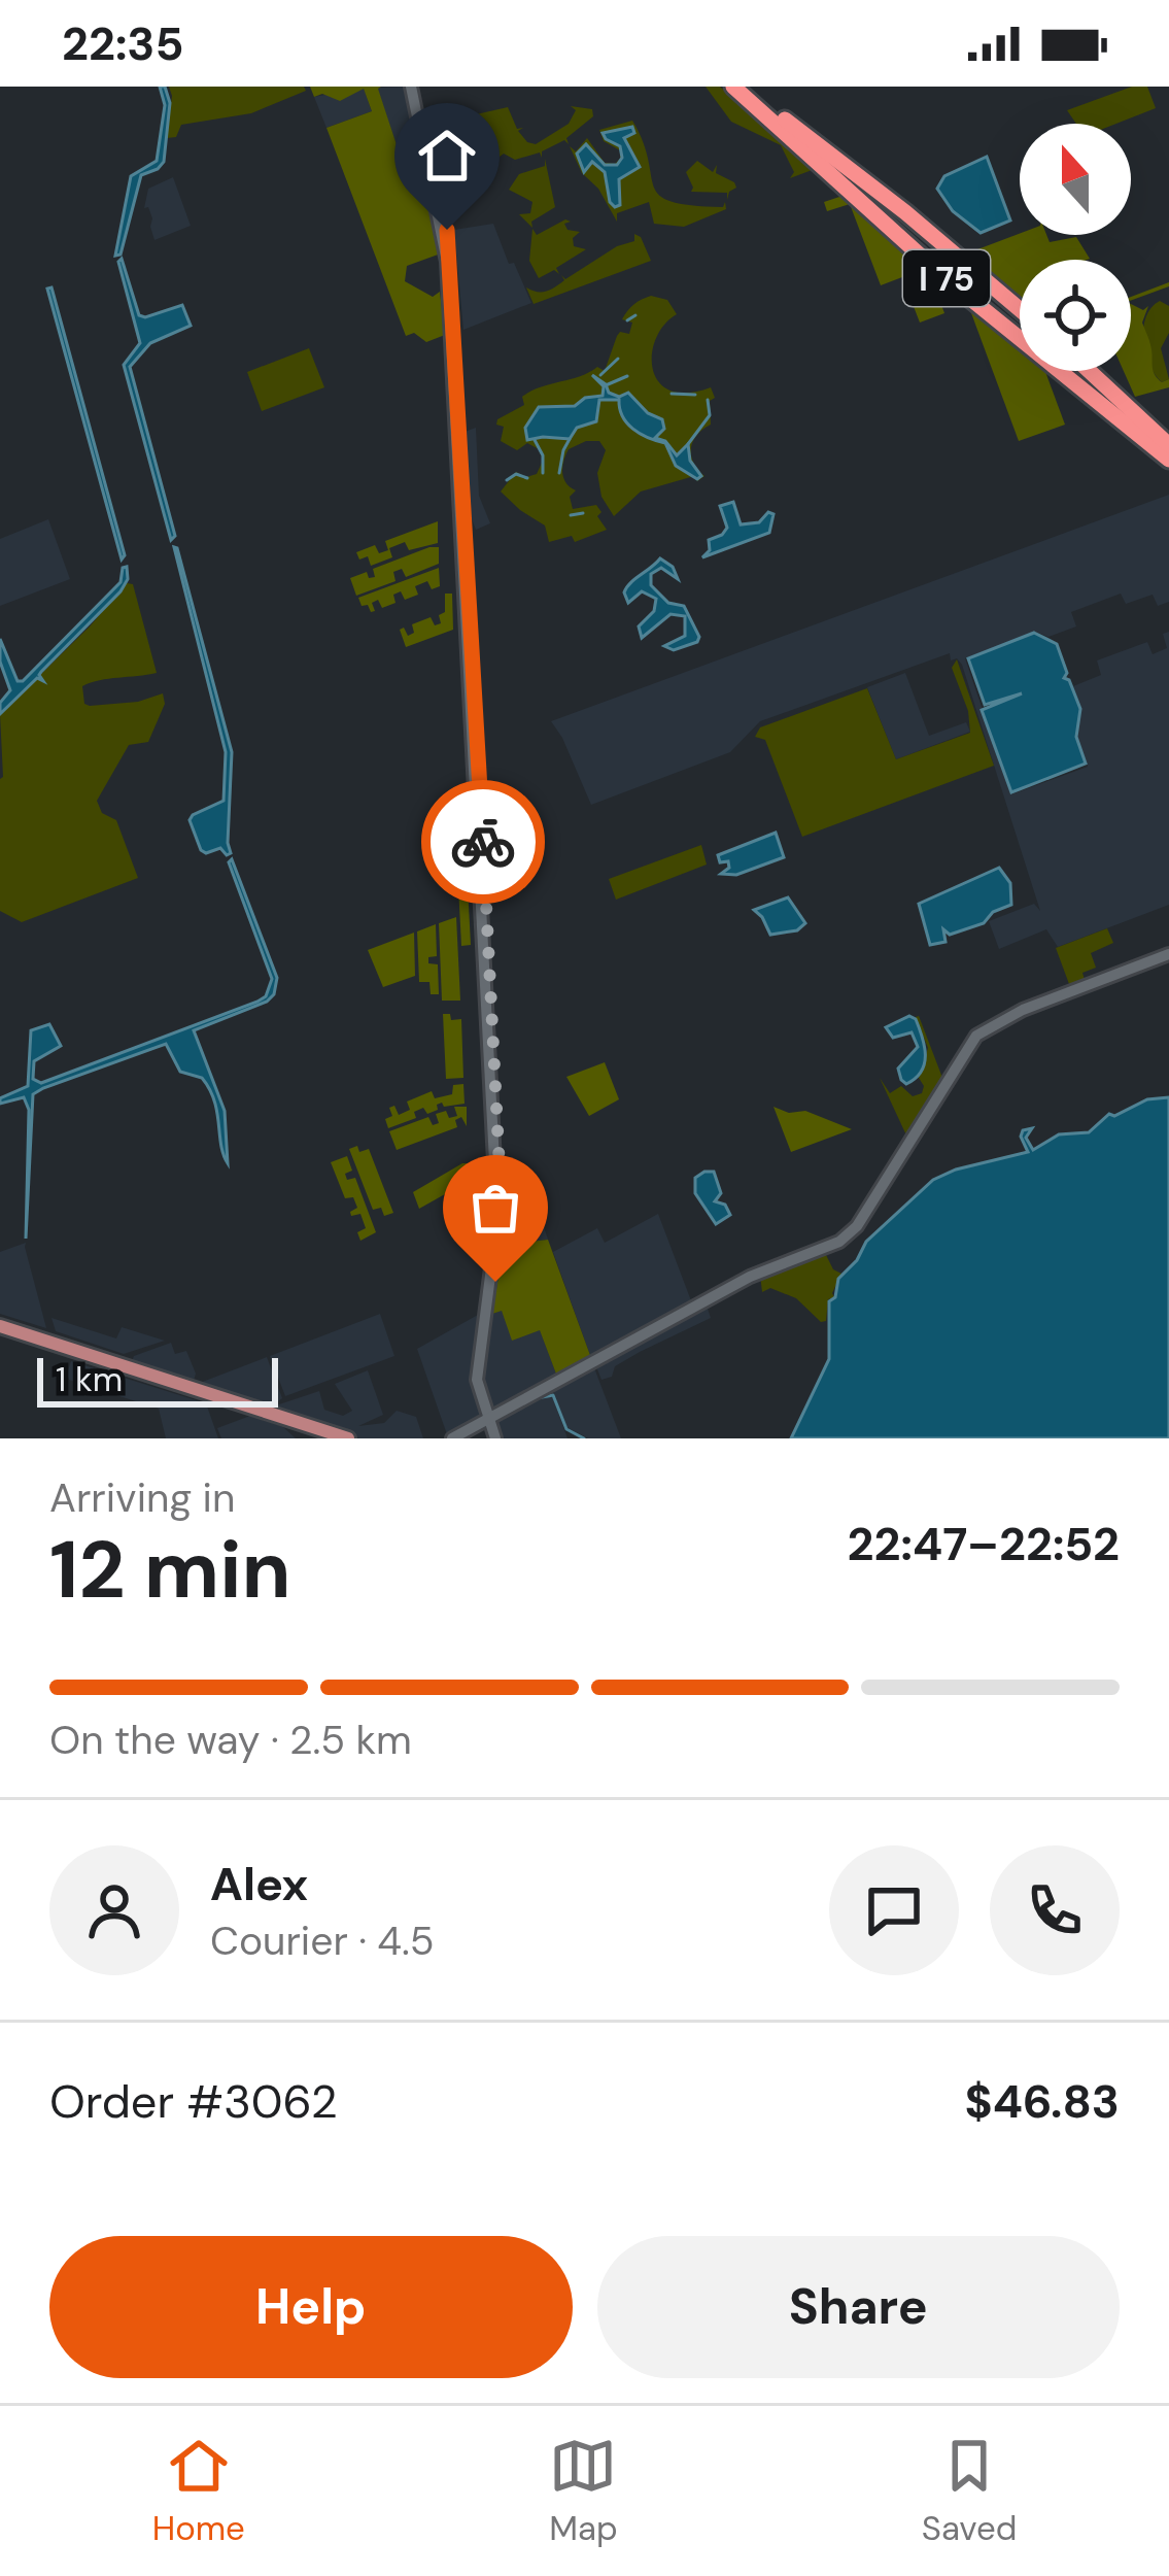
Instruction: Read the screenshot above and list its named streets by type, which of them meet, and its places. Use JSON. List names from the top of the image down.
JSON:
{
  "streets": {
    "highway": ["I 75"]
  },
  "scale_bar": "1 km",
  "north": "top",
  "page": {
    "status": "22:35",
    "scale": "1 km",
    "heading": ["12 min", "Arriving in", "22:47–22:52"],
    "panel": [
      "Alex",
      "Courier · 4.5",
      "Order #3062",
      "$46.83"
    ],
    "bar": "On the way · 2.5 km",
    "buttons": ["Help", "Share"],
    "tabs": ["Home", "Map", "Saved"]
  }
}
